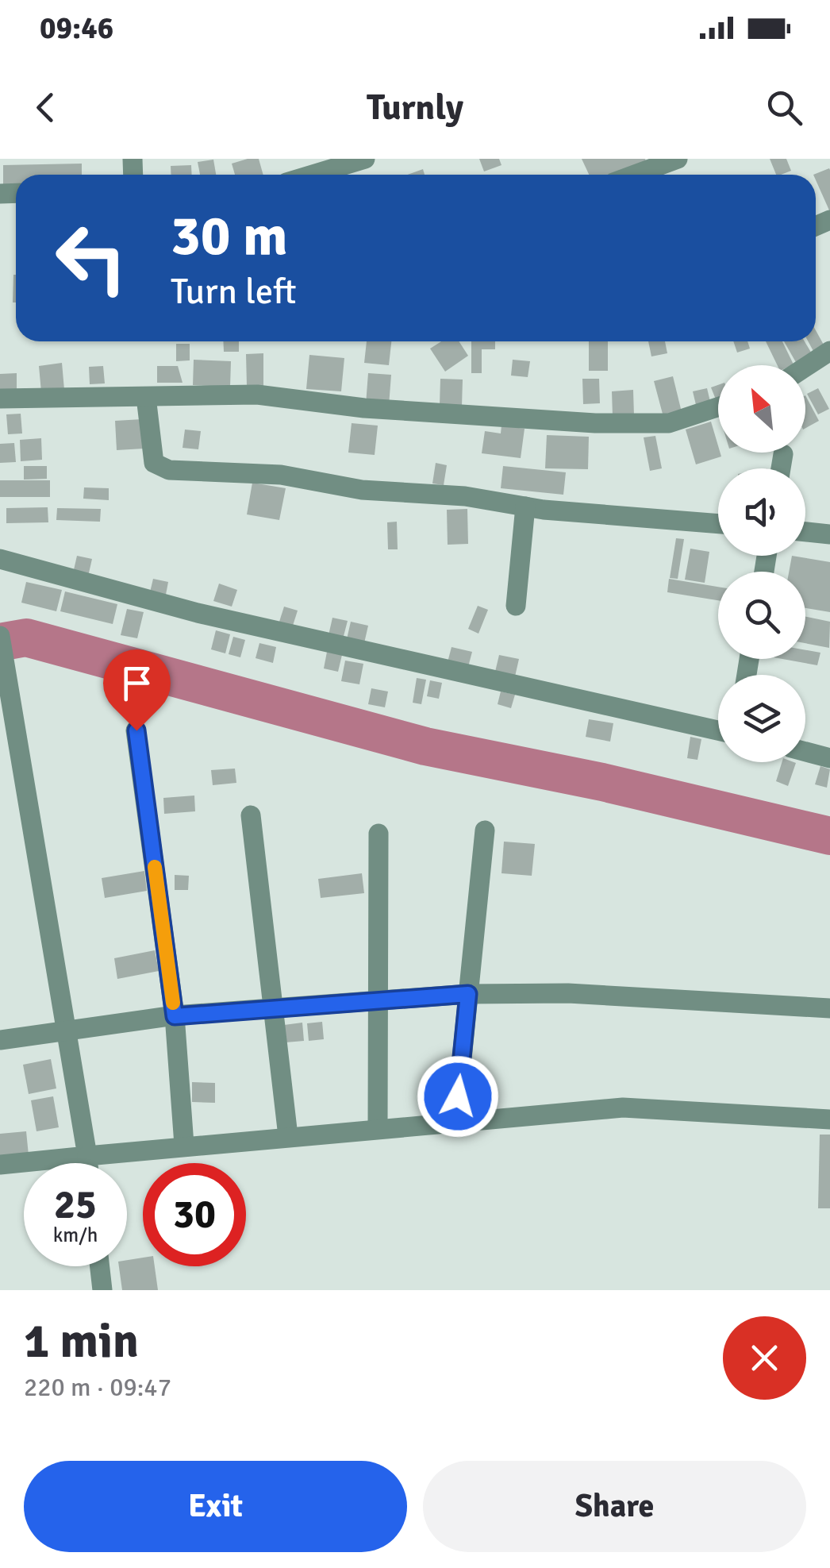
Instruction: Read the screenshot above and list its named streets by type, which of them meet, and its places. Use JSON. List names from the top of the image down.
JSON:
{
  "north": "top left",
  "page": {
    "status": "09:46",
    "header": "Turnly",
    "turn": ["30 m", "Turn left"],
    "speed": "25 km/h",
    "limit": "30",
    "heading": ["1 min", "220 m · 09:47"],
    "buttons": ["Exit", "Share"]
  }
}
